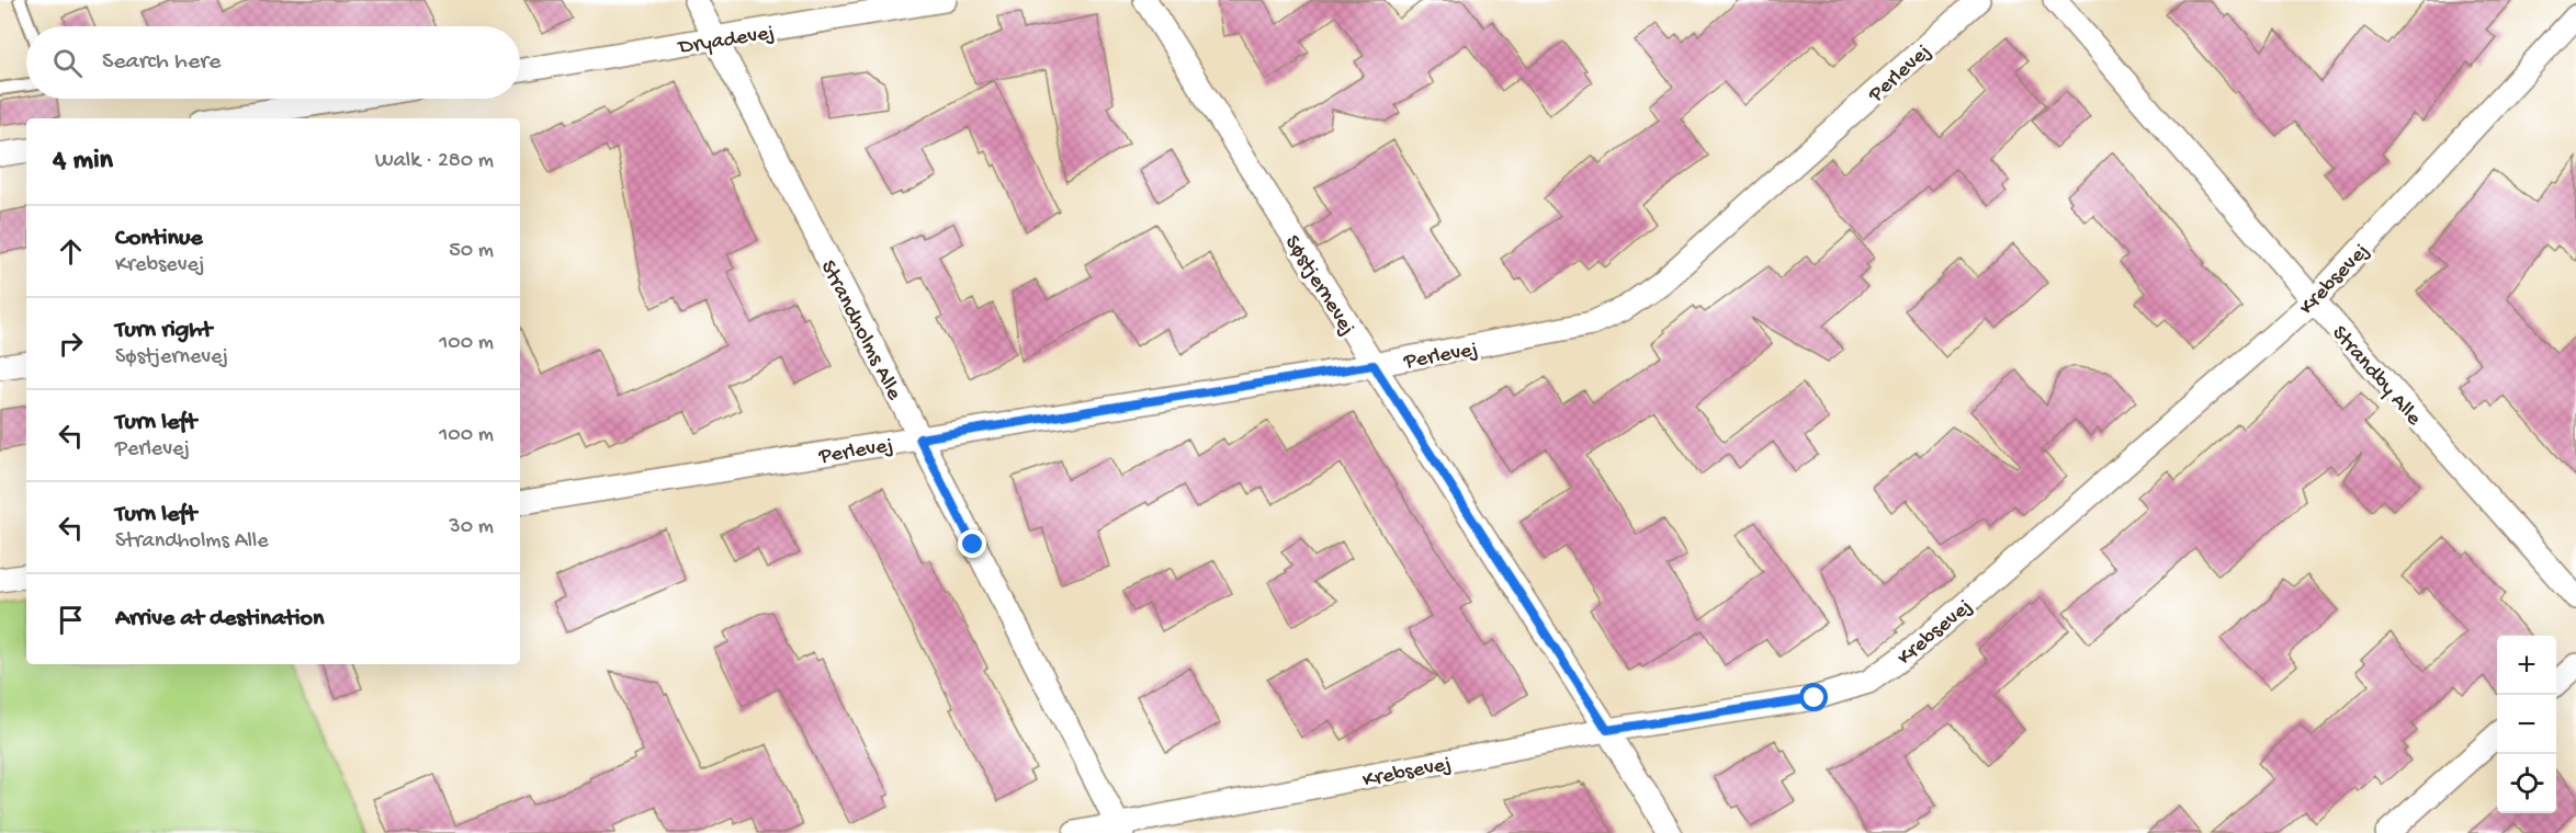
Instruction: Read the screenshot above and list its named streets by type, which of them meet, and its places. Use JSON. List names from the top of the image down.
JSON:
{
  "streets": {
    "street": [
      "Dryadevej",
      "Perlevej",
      "Krebsevej",
      "Søstjernevej",
      "Strandholms Alle",
      "Strandby Alle"
    ]
  },
  "crossings": [
    ["Dryadevej", "Strandholms Alle"],
    ["Perlevej", "Søstjernevej"],
    ["Perlevej", "Strandholms Alle"],
    ["Krebsevej", "Søstjernevej"],
    ["Krebsevej", "Strandholms Alle"],
    ["Krebsevej", "Strandby Alle"]
  ],
  "page": {
    "search": "Search here",
    "heading": ["4 min", "Walk · 280 m"],
    "list": [
      ["Continue", "Krebsevej", "50 m"],
      ["Turn right", "Søstjernevej", "100 m"],
      ["Turn left", "Perlevej", "100 m"],
      ["Turn left", "Strandholms Alle", "30 m"],
      "Arrive at destination"
    ],
    "map_buttons": ["+", "−"]
  }
}
